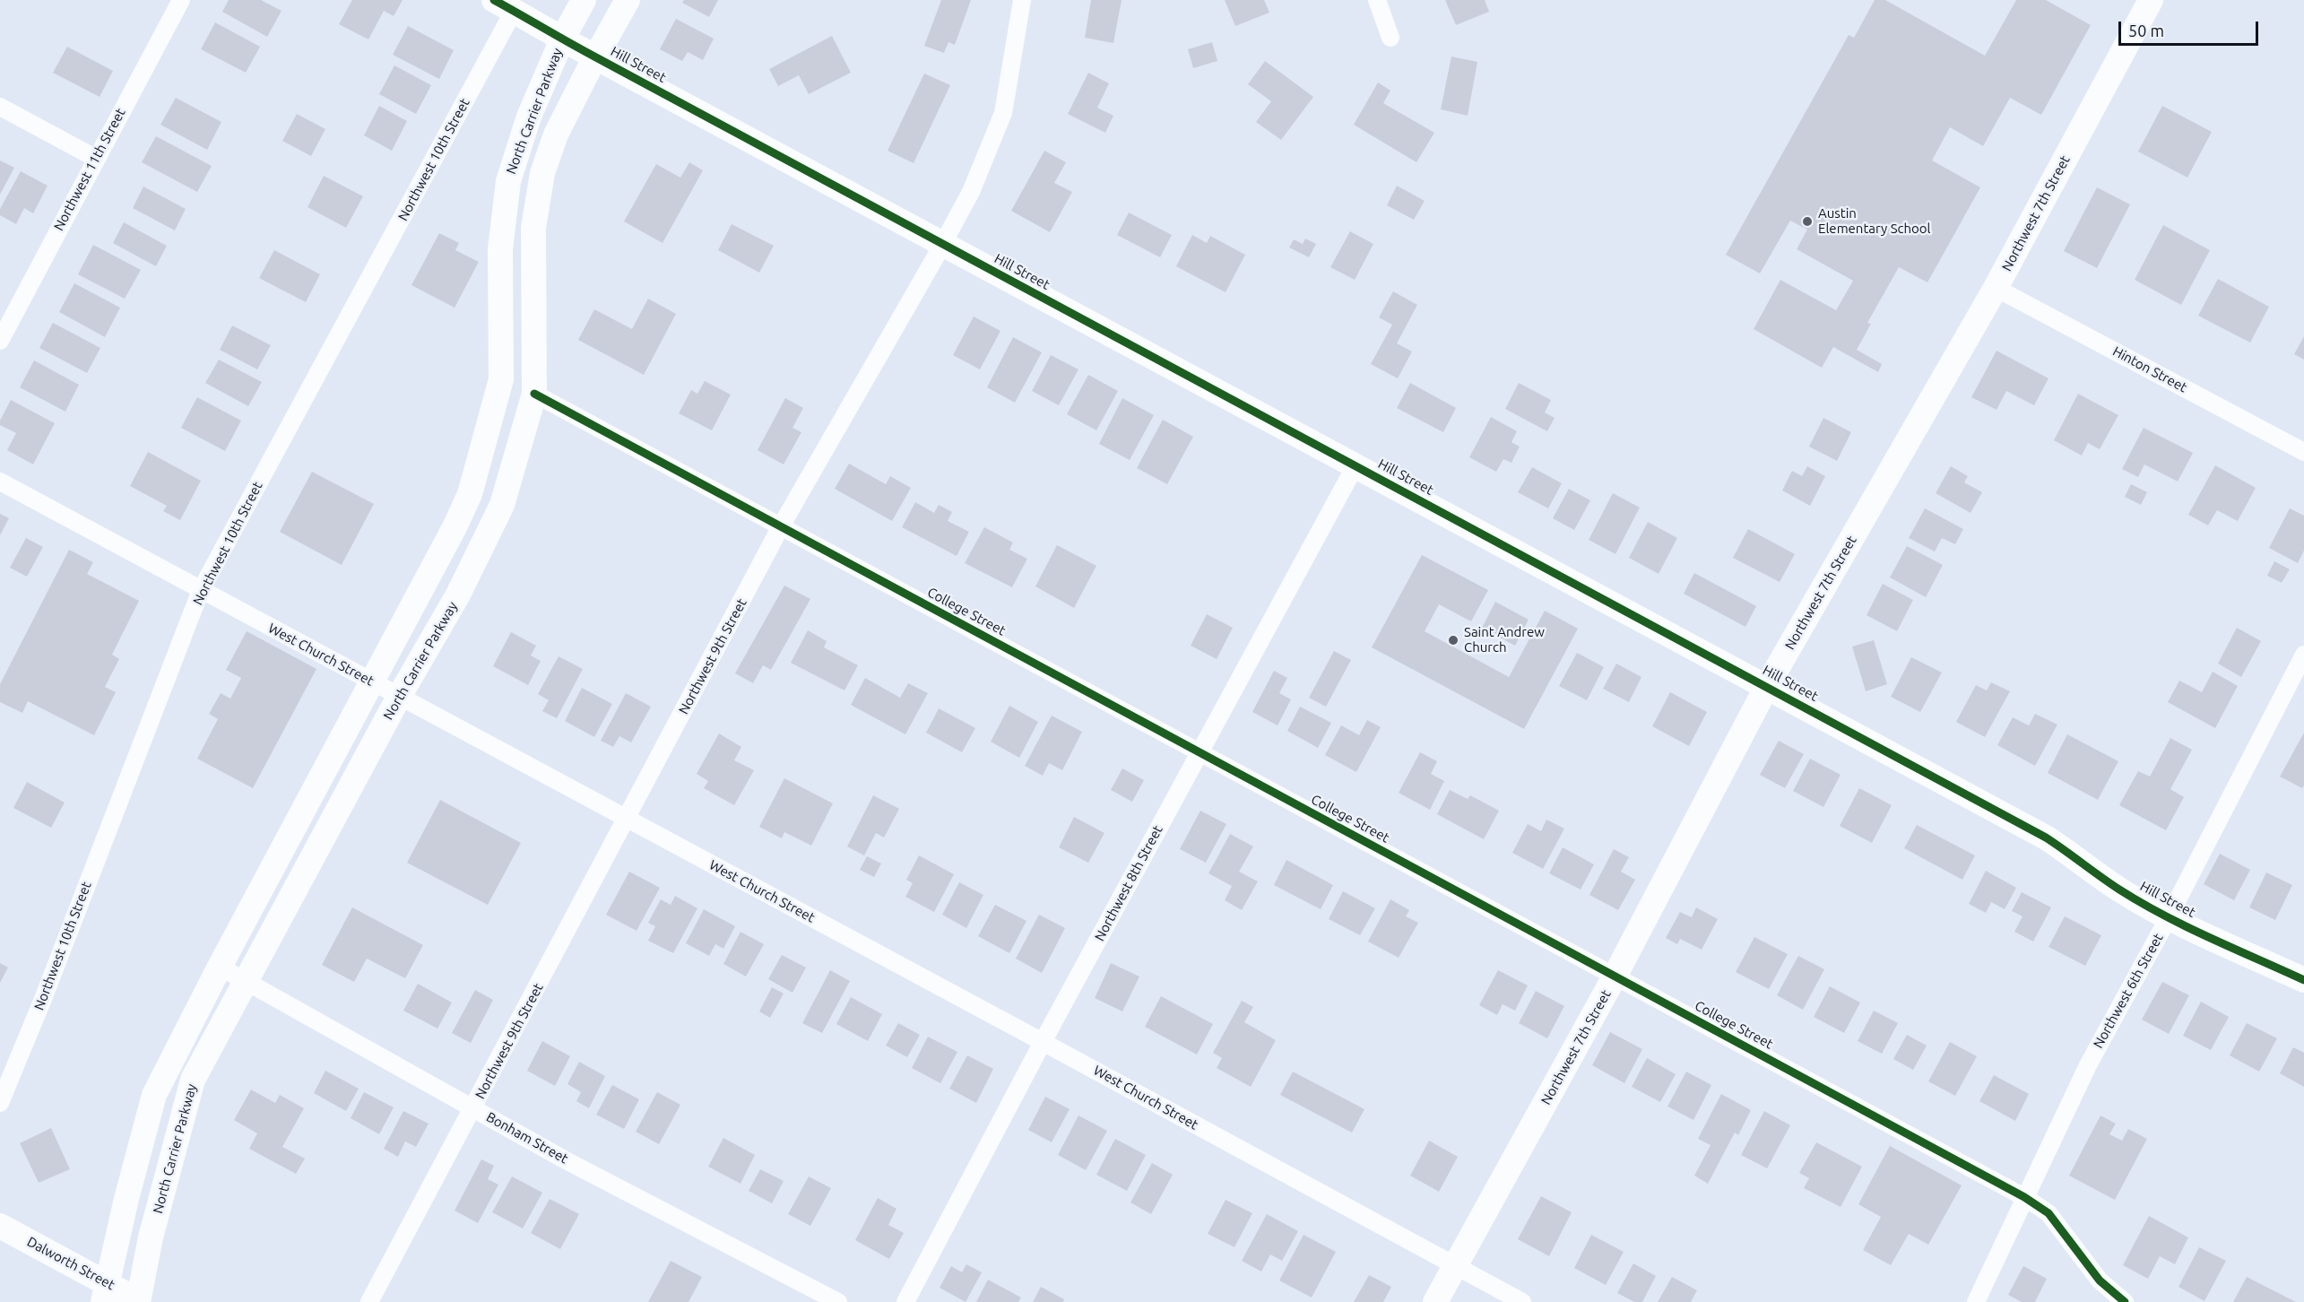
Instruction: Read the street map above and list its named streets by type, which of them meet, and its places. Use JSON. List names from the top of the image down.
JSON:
{
  "streets": {
    "street": [
      "Hill Street",
      "North Carrier Parkway",
      "Northwest 10th Street",
      "Northwest 11th Street",
      "Northwest 7th Street",
      "Hinton Street",
      "College Street",
      "West Church Street",
      "Northwest 9th Street",
      "Northwest 8th Street",
      "Northwest 6th Street",
      "Bonham Street",
      "Dalworth Street"
    ]
  },
  "crossings": [
    ["Hill Street", "North Carrier Parkway"],
    ["Hill Street", "Northwest 10th Street"],
    ["Hill Street", "Northwest 7th Street"],
    ["Hill Street", "Northwest 9th Street"],
    ["Hill Street", "Northwest 8th Street"],
    ["Hill Street", "Northwest 6th Street"],
    ["North Carrier Parkway", "College Street"],
    ["North Carrier Parkway", "West Church Street"],
    ["North Carrier Parkway", "Bonham Street"],
    ["North Carrier Parkway", "Dalworth Street"],
    ["Northwest 10th Street", "West Church Street"],
    ["Northwest 7th Street", "Hinton Street"],
    ["Northwest 7th Street", "College Street"],
    ["Northwest 7th Street", "West Church Street"],
    ["College Street", "Northwest 9th Street"],
    ["College Street", "Northwest 8th Street"],
    ["College Street", "Northwest 6th Street"],
    ["West Church Street", "Northwest 9th Street"],
    ["West Church Street", "Northwest 8th Street"],
    ["Northwest 9th Street", "Bonham Street"]
  ],
  "places": ["Austin Elementary School", "Saint Andrew Church"],
  "scale_bar": "50 m"
}
